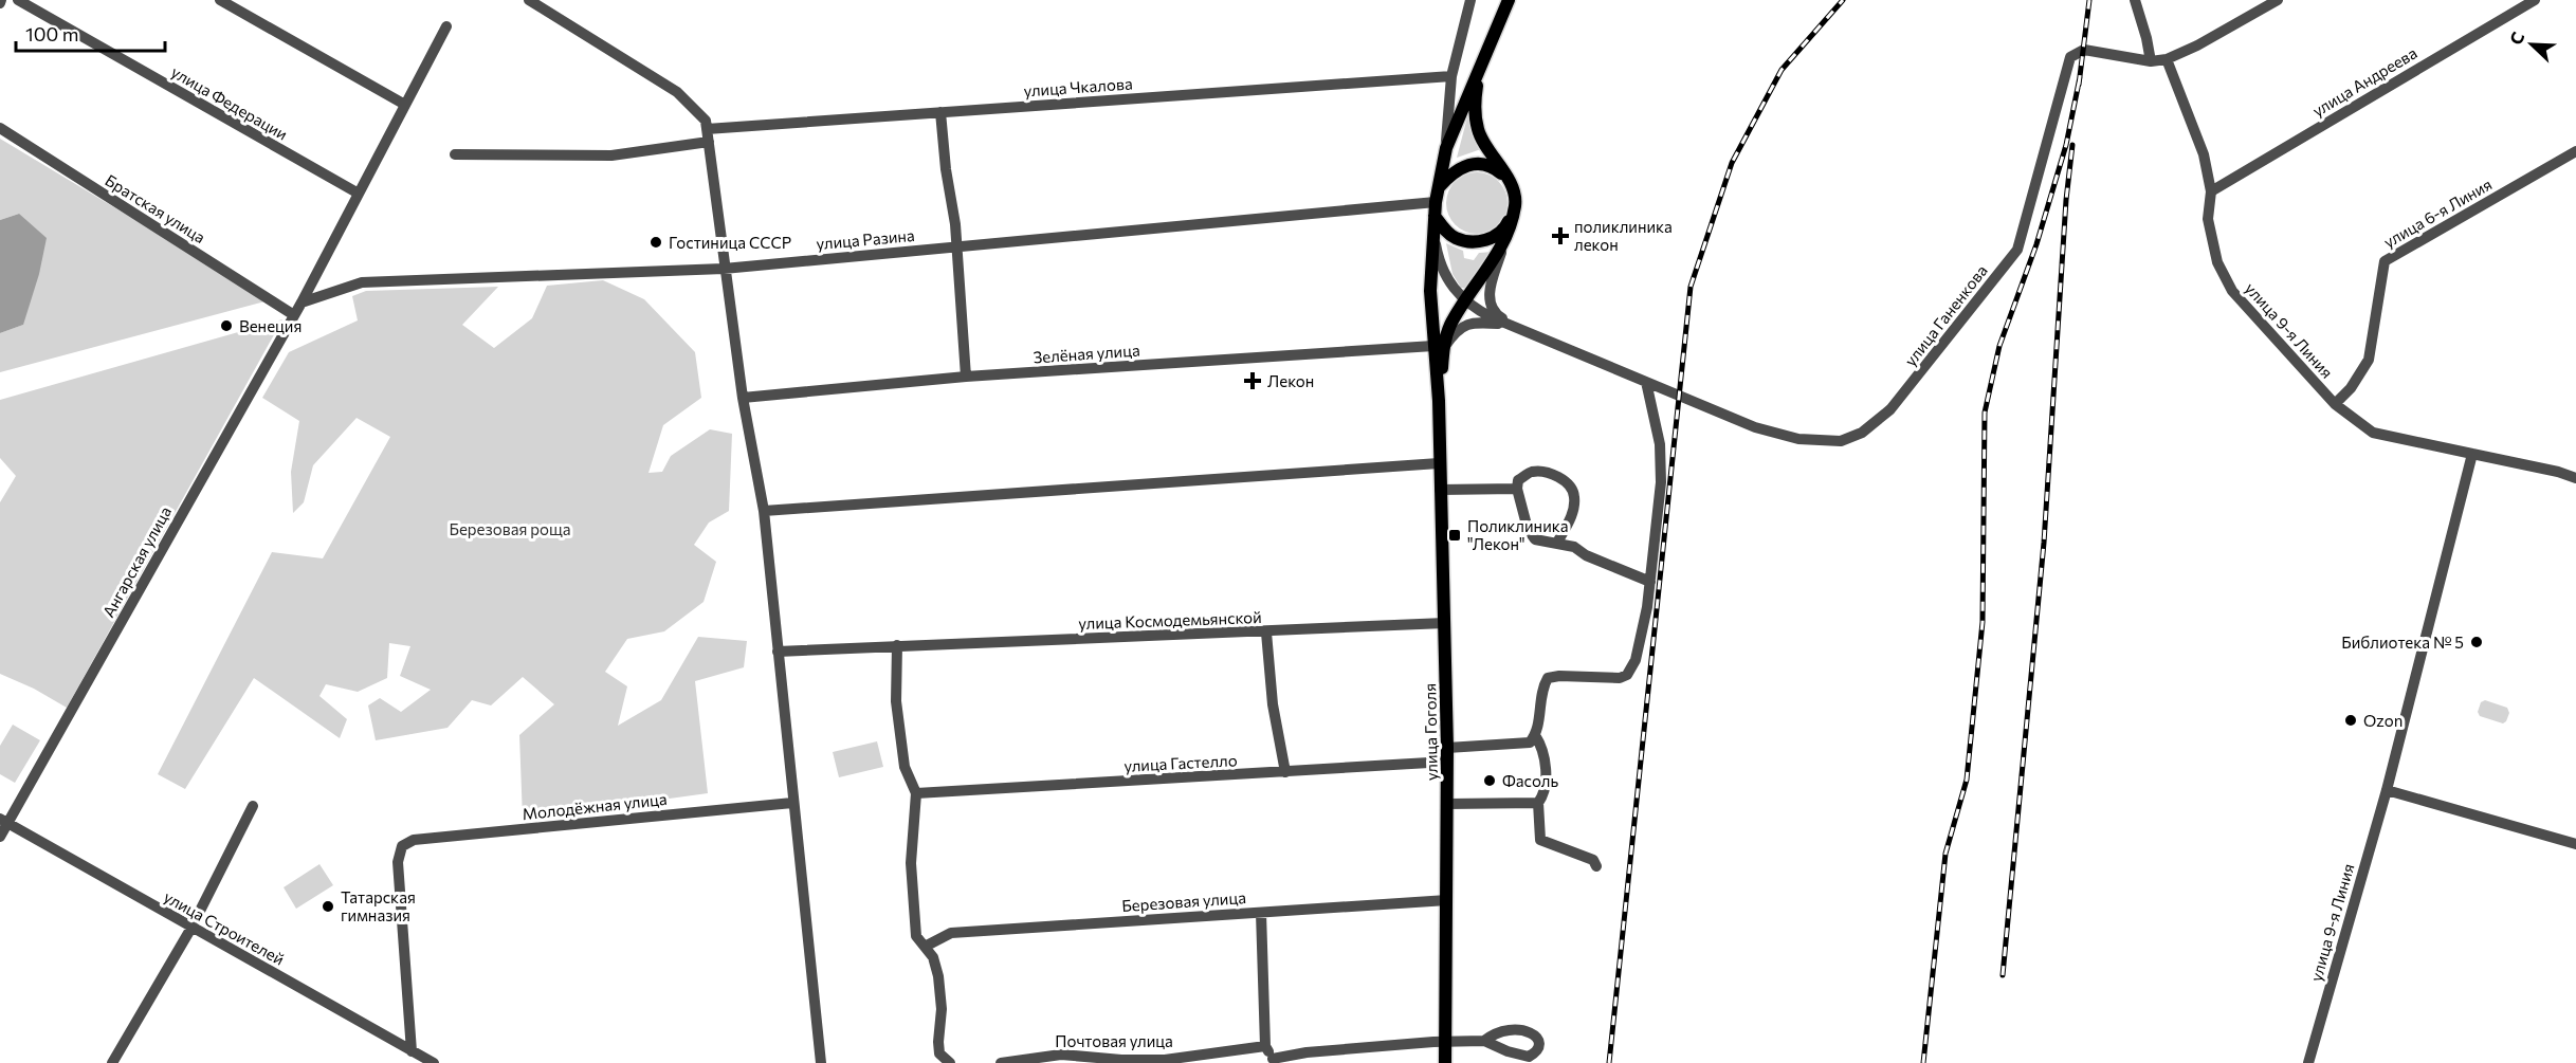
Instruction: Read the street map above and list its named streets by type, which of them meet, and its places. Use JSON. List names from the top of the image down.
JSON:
{
  "streets": {
    "main road": ["улица Гоголя"],
    "street": [
      "улица Андреева",
      "улица Чкалова",
      "улица Федерации",
      "Братская улица",
      "улица 6-я Линия",
      "улица Разина",
      "улица Ганенкова",
      "улица 9-я Линия",
      "Зелёная улица",
      "Ангарская улица",
      "улица Космодемьянской",
      "улица Гастелло",
      "Молодёжная улица",
      "Березовая улица",
      "улица Строителей",
      "Почтовая улица"
    ]
  },
  "crossings": [
    ["улица Андреева", "улица 9-я Линия"],
    ["улица Федерации", "Ангарская улица"],
    ["Братская улица", "Ангарская улица"],
    ["улица 6-я Линия", "улица 9-я Линия"],
    ["улица Разина", "Ангарская улица"],
    ["улица Ганенкова", "улица 9-я Линия"],
    ["Зелёная улица", "улица Гоголя"],
    ["Ангарская улица", "улица Строителей"],
    ["улица Космодемьянской", "улица Гоголя"],
    ["улица Гоголя", "улица Гастелло"],
    ["улица Гоголя", "Березовая улица"],
    ["Молодёжная улица", "улица Строителей"]
  ],
  "parks": ["Березовая роща"],
  "places": {
    "health": ["поликлиника лекон", "Лекон"],
    "other": [
      "Гостиница СССР",
      "Венеция",
      "Библиотека № 5",
      "Ozon",
      "Фасоль",
      "Татарская гимназия"
    ],
    "transit": ["Поликлиника \"Лекон\""]
  },
  "scale_bar": "100 m",
  "north": "top left"
}
